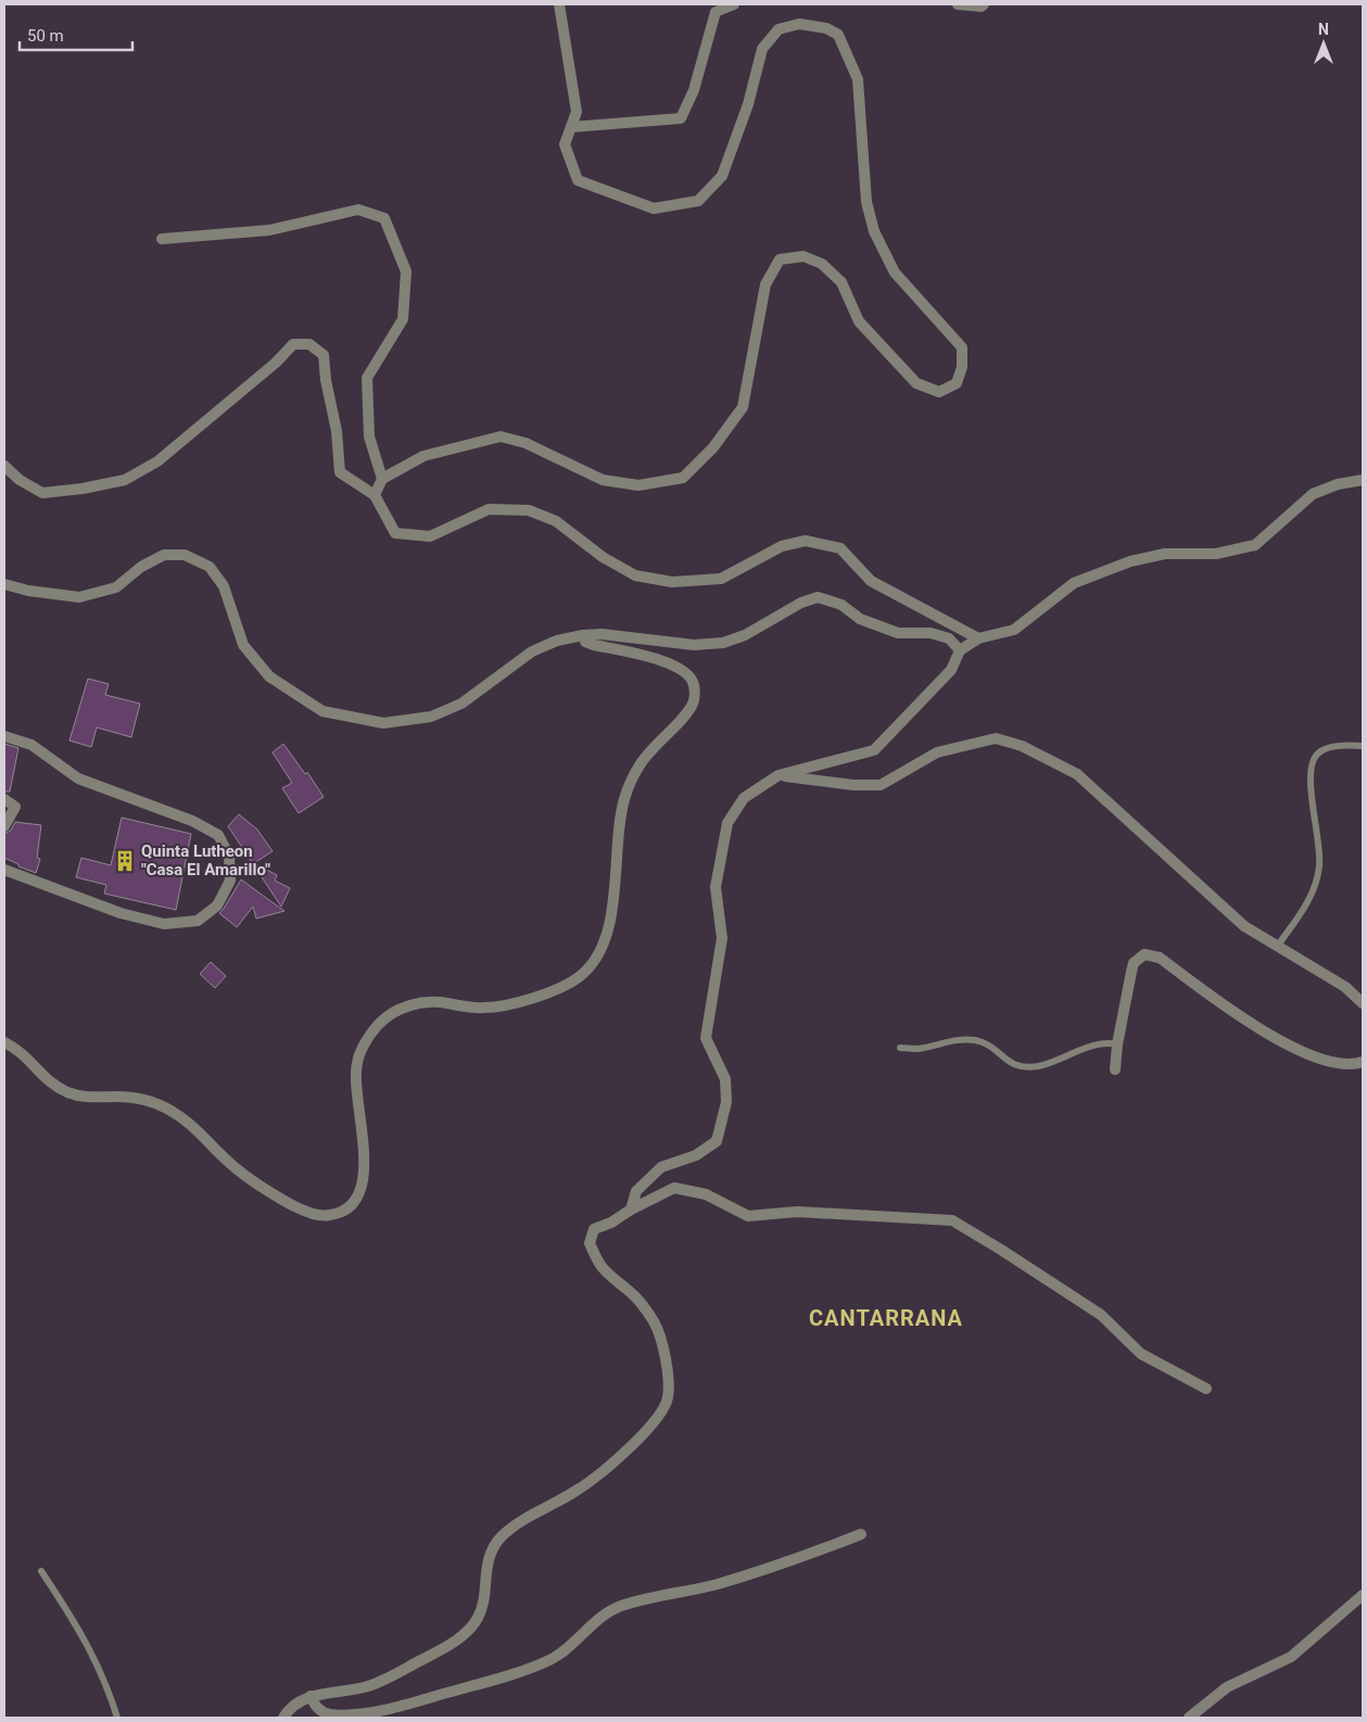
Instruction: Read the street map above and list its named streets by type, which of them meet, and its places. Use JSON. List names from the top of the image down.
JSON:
{
  "districts": ["CANTARRANA"],
  "places": {
    "building": ["Quinta Lutheon \"Casa El Amarillo\""]
  },
  "scale_bar": "50 m",
  "north": "top"
}
